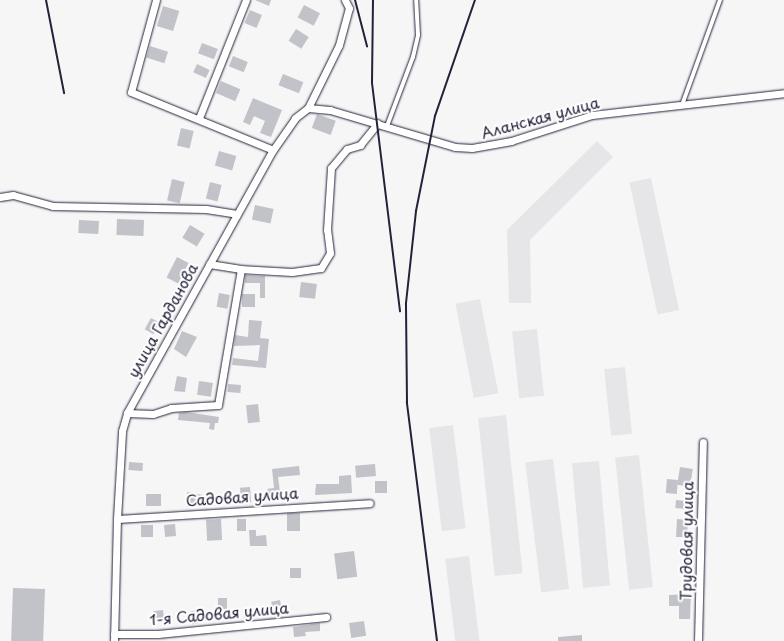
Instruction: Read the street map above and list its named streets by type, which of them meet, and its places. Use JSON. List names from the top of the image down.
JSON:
{
  "streets": {
    "street": [
      "Аланская улица",
      "улица Гарданова",
      "Садовая улица",
      "Трудовая улица",
      "1-я Садовая улица"
    ]
  },
  "crossings": [
    ["Аланская улица", "улица Гарданова"],
    ["улица Гарданова", "Садовая улица"],
    ["улица Гарданова", "1-я Садовая улица"]
  ]
}
